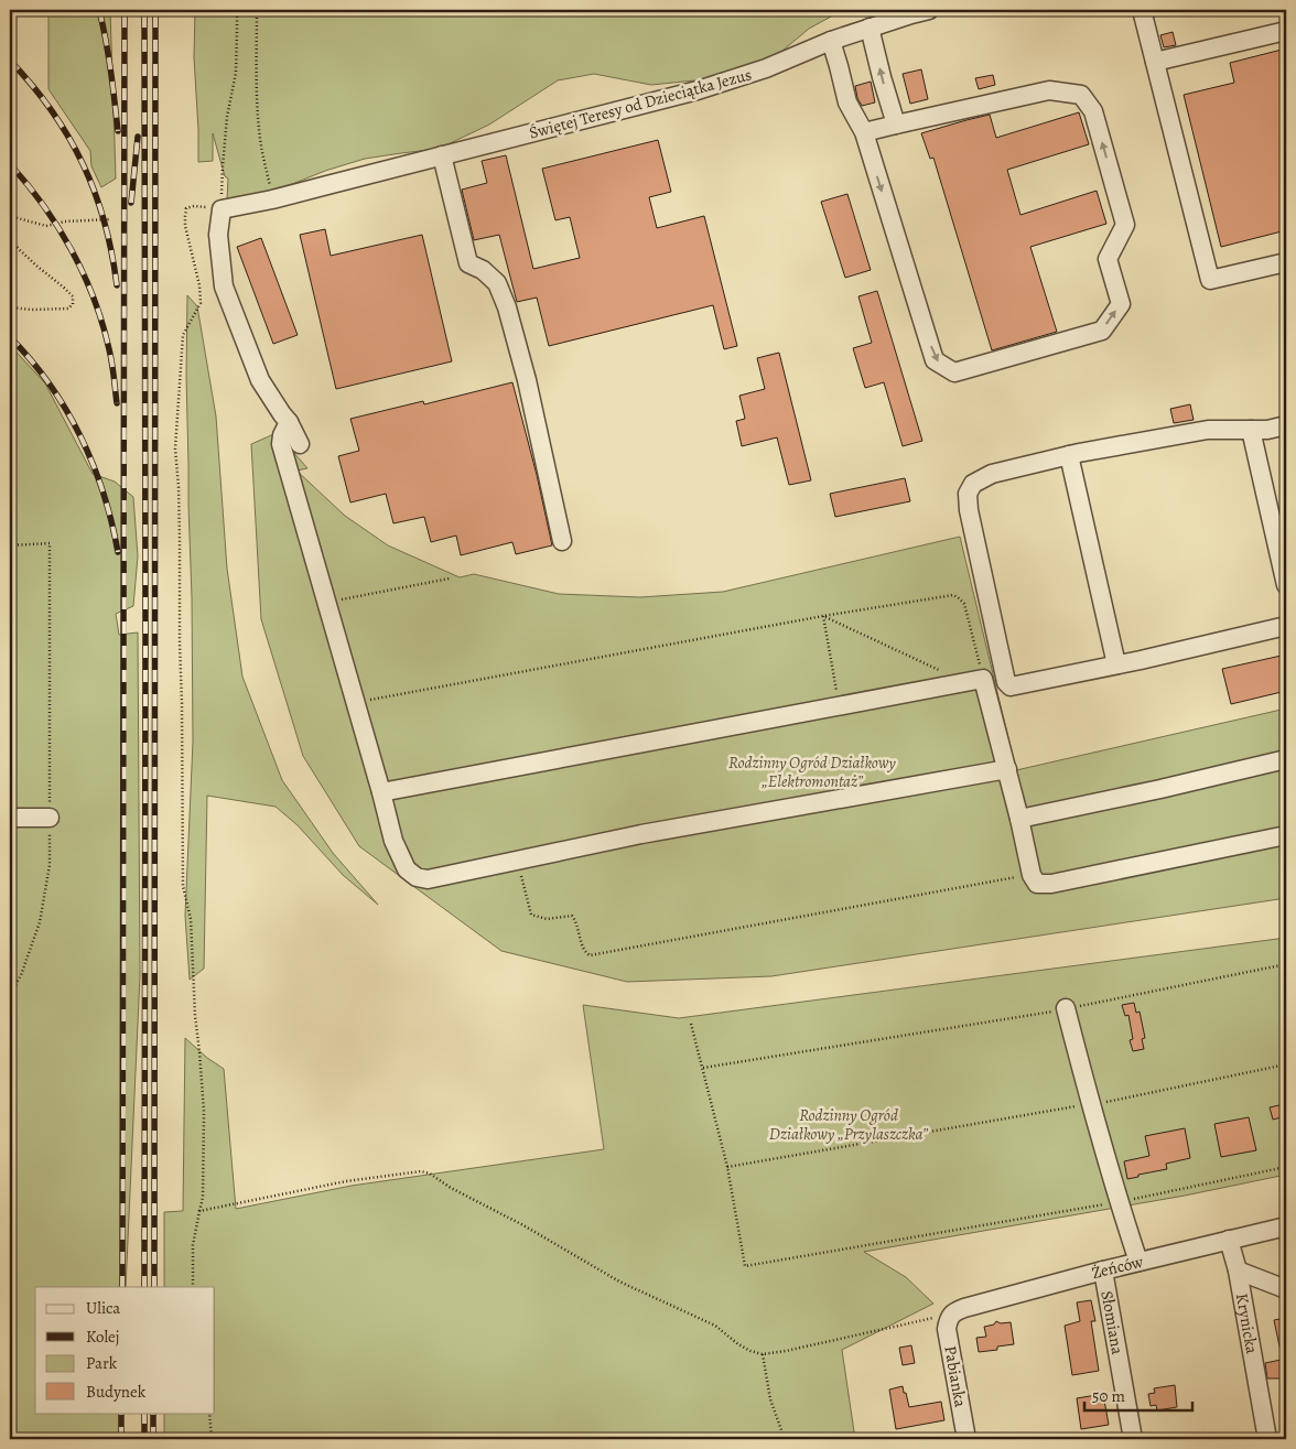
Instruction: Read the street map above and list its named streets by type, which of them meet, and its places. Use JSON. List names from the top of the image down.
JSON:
{
  "streets": {
    "street": [
      "Świętej Teresy od Dzieciątka Jezus",
      "Żeńców",
      "Słomiana",
      "Krynicka",
      "Pabianka"
    ]
  },
  "crossings": [
    ["Żeńców", "Słomiana"],
    ["Żeńców", "Krynicka"],
    ["Żeńców", "Pabianka"]
  ],
  "parks": ["Rodzinny Ogród Działkowy „Elektromontaż”", "Rodzinny Ogród Działkowy „Przylaszczka”"],
  "legend": [
    "Ulica",
    "Kolej",
    "Park",
    "Budynek"
  ],
  "scale_bar": "50 m"
}
